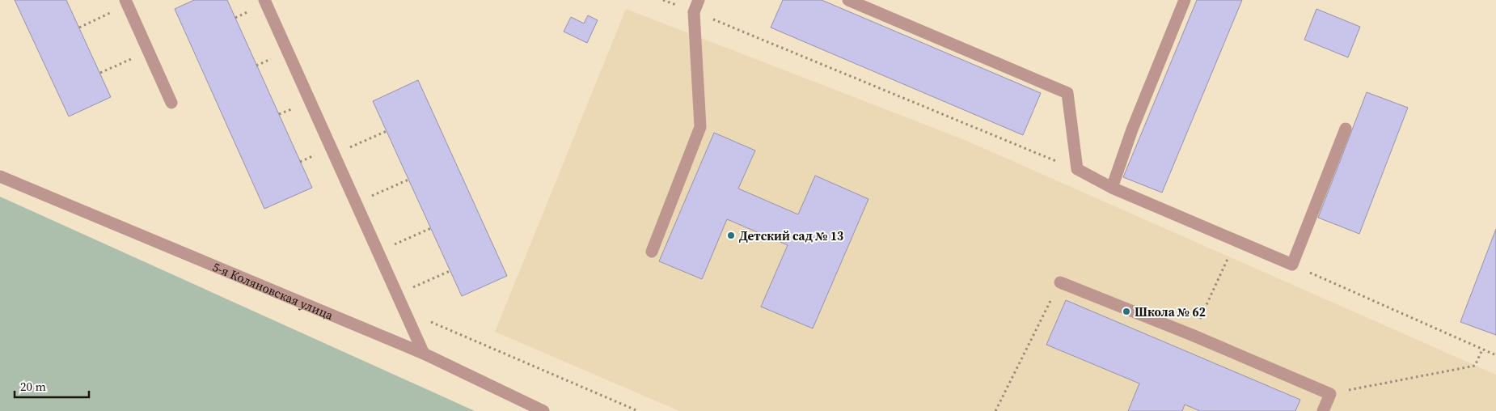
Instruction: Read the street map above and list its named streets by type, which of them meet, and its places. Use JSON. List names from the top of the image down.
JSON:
{
  "streets": {
    "street": ["5-я Коляновская улица"]
  },
  "places": ["Детский сад № 13", "Школа № 62"],
  "scale_bar": "20 m"
}
